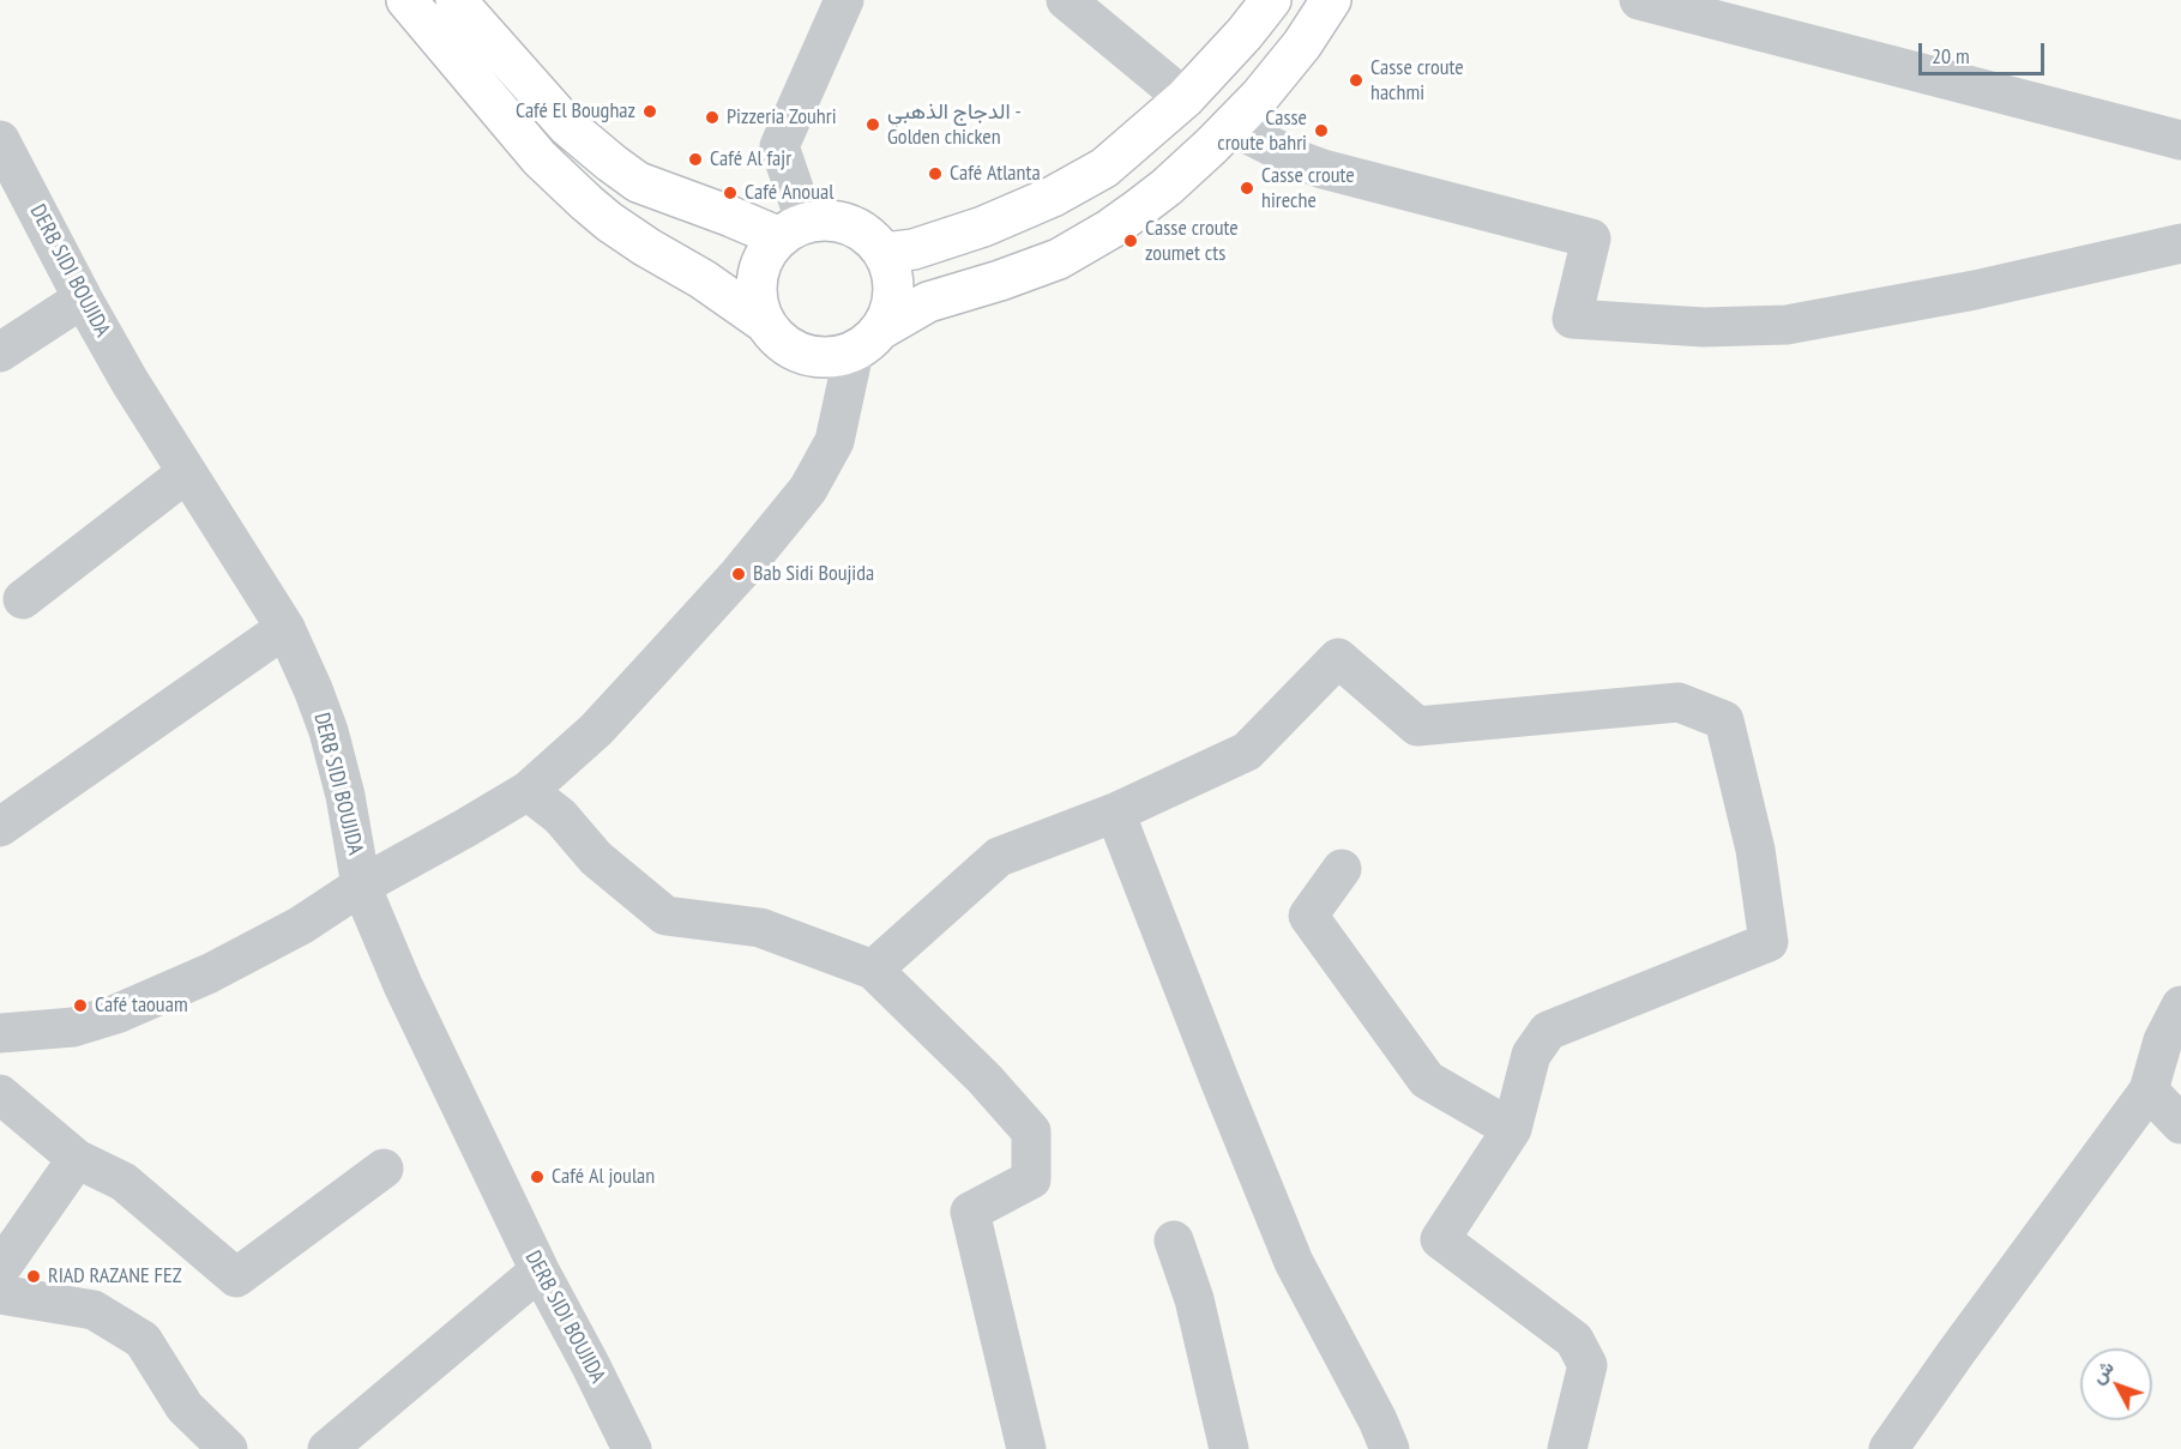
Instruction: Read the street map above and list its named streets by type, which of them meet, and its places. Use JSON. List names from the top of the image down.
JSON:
{
  "streets": {
    "street": ["DERB SIDI BOUJIDA"]
  },
  "places": [
    "Casse croute hachmi",
    "Café El Boughaz",
    "Pizzeria Zouhri",
    "الدجاج الذهبي - Golden chicken",
    "Casse croute bahri",
    "Café Al fajr",
    "Café Atlanta",
    "Casse croute hireche",
    "Café Anoual",
    "Casse croute zoumet cts",
    "Bab Sidi Boujida",
    "Café taouam",
    "Café Al joulan",
    "RIAD RAZANE FEZ"
  ],
  "scale_bar": "20 m",
  "north": "top left"
}
